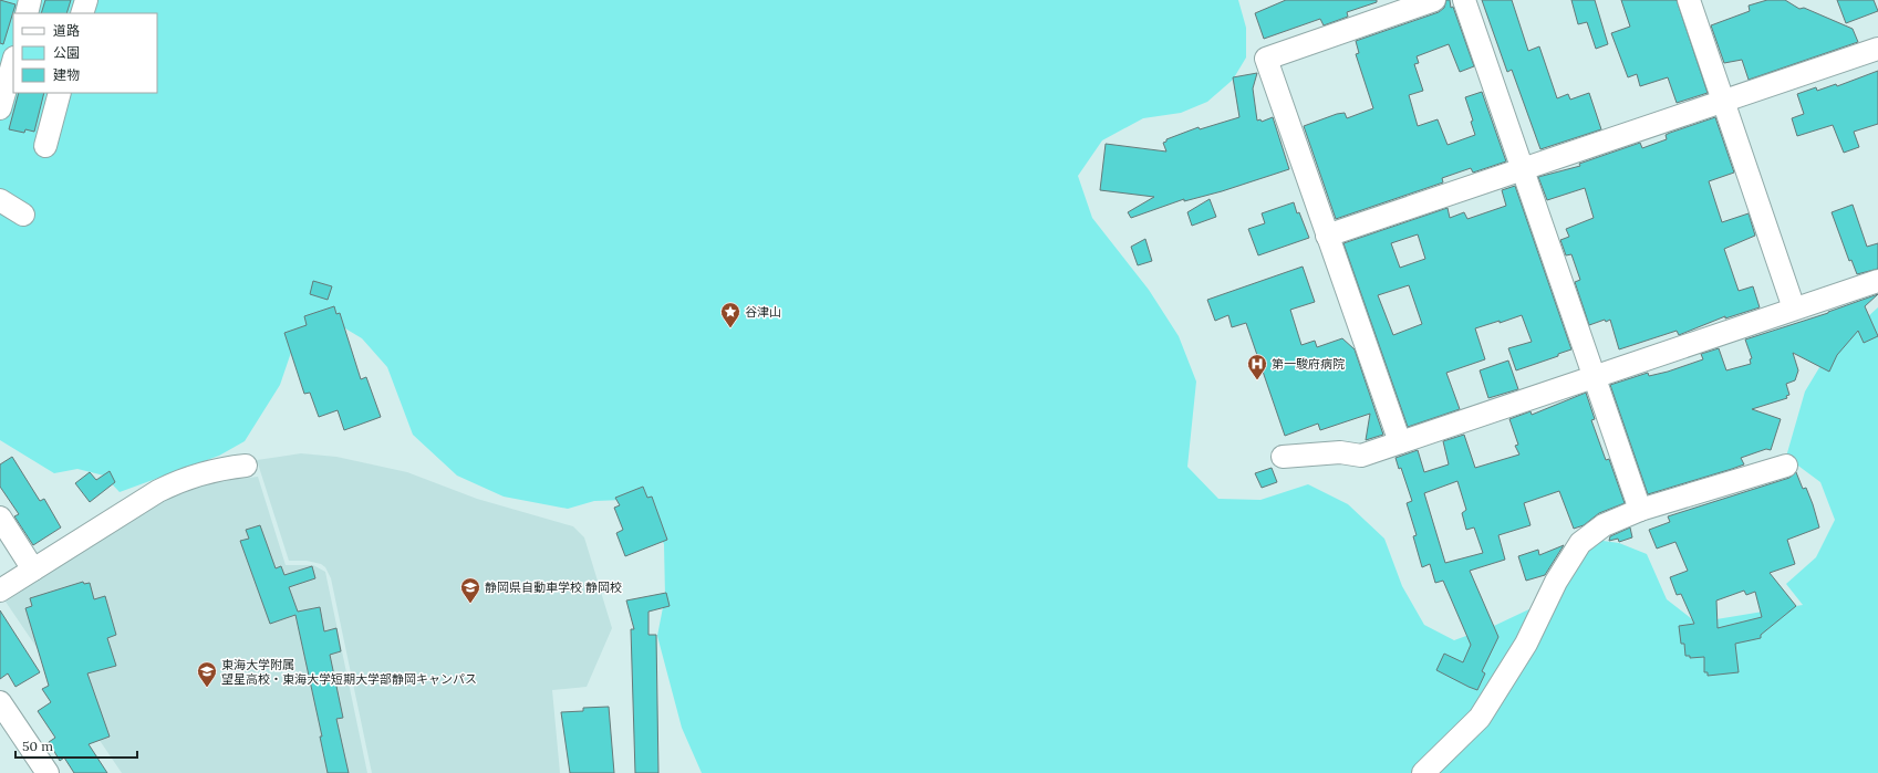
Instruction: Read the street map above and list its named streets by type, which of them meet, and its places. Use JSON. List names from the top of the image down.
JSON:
{
  "places": {
    "place": ["谷津山"],
    "hospital": ["第一駿府病院"],
    "school or university": ["静岡県自動車学校 静岡校", "東海大学附属 望星高校・東海大学短期大学部静岡キャンパス"]
  },
  "legend": ["道路", "公園", "建物"],
  "scale_bar": "50 m"
}
